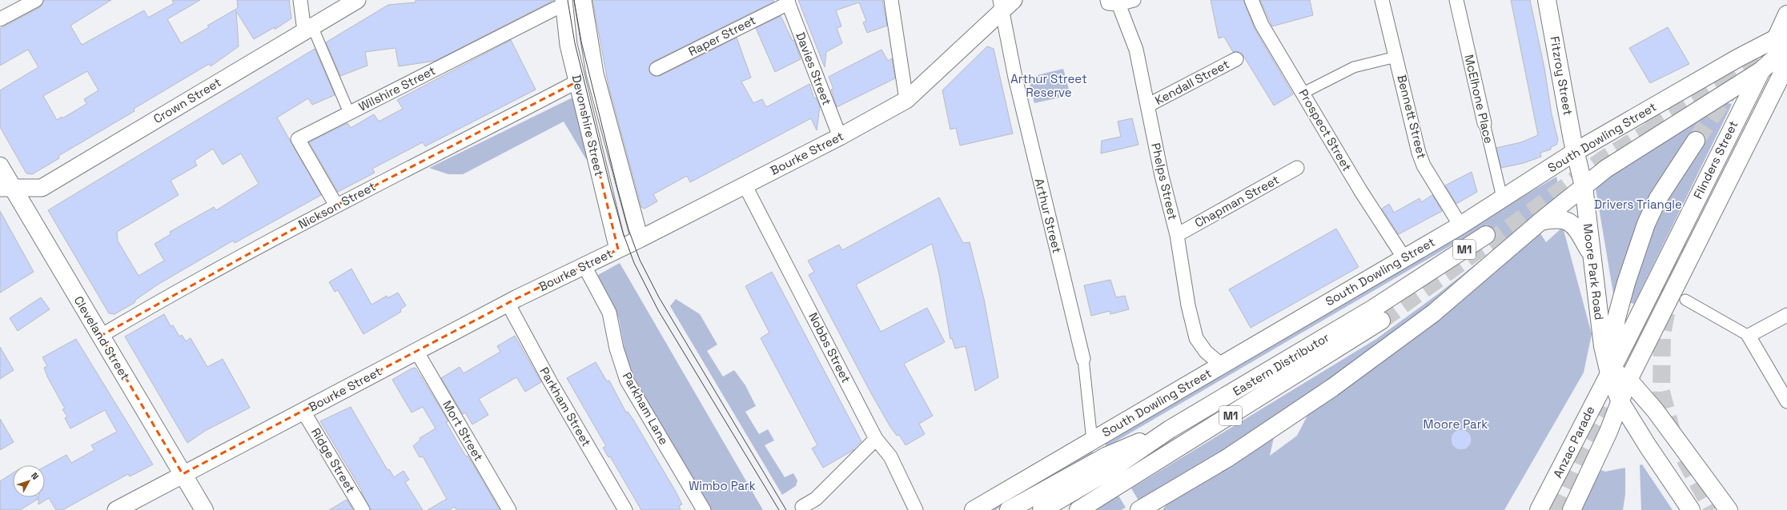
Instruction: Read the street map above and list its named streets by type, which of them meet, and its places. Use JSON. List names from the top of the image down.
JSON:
{
  "streets": {
    "main road": [
      "Fitzroy Street",
      "South Dowling Street",
      "Flinders Street",
      "M1",
      "Moore Park Road",
      "Cleveland Street",
      "Eastern Distributor",
      "Anzac Parade"
    ],
    "street": [
      "Raper Street",
      "Davies Street",
      "Kendall Street",
      "Wilshire Street",
      "McElhone Place",
      "Crown Street",
      "Bennett Street",
      "Devonshire Street",
      "Prospect Street",
      "Bourke Street",
      "Phelps Street",
      "Chapman Street",
      "Nickson Street",
      "Arthur Street",
      "Nobbs Street",
      "Parkham Street",
      "Parkham Lane",
      "Mort Street",
      "Ridge Street"
    ]
  },
  "crossings": [
    ["Raper Street", "Davies Street"],
    ["Davies Street", "Bourke Street"],
    ["Fitzroy Street", "South Dowling Street"],
    ["Fitzroy Street", "Moore Park Road"],
    ["Kendall Street", "Phelps Street"],
    ["Wilshire Street", "Devonshire Street"],
    ["Wilshire Street", "Nickson Street"],
    ["McElhone Place", "South Dowling Street"],
    ["Crown Street", "Cleveland Street"],
    ["Bennett Street", "South Dowling Street"],
    ["Devonshire Street", "Bourke Street"],
    ["Devonshire Street", "Nickson Street"],
    ["Prospect Street", "South Dowling Street"],
    ["South Dowling Street", "Phelps Street"],
    ["South Dowling Street", "Moore Park Road"],
    ["Bourke Street", "Arthur Street"],
    ["Bourke Street", "Cleveland Street"],
    ["Bourke Street", "Nobbs Street"],
    ["Bourke Street", "Parkham Street"],
    ["Bourke Street", "Parkham Lane"],
    ["Bourke Street", "Mort Street"],
    ["Bourke Street", "Ridge Street"],
    ["Flinders Street", "Moore Park Road"],
    ["Flinders Street", "Anzac Parade"],
    ["Phelps Street", "Chapman Street"],
    ["Nickson Street", "Cleveland Street"],
    ["M1", "Eastern Distributor"],
    ["Moore Park Road", "Anzac Parade"]
  ],
  "parks": [
    "Arthur Street Reserve",
    "Drivers Triangle",
    "Moore Park",
    "Wimbo Park"
  ],
  "north": "top right"
}
